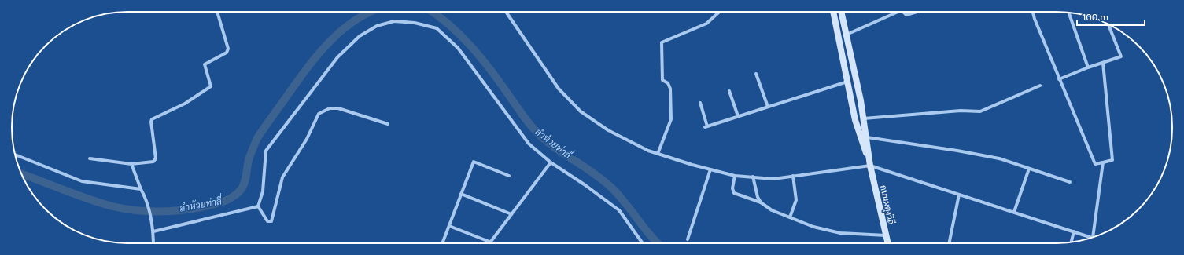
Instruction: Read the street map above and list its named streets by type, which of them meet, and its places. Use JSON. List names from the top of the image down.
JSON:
{
  "streets": {
    "main road": ["ถนนผดุงวิถี"]
  },
  "water": ["ลำห้วยท่าลี่"],
  "scale_bar": "100 m"
}
